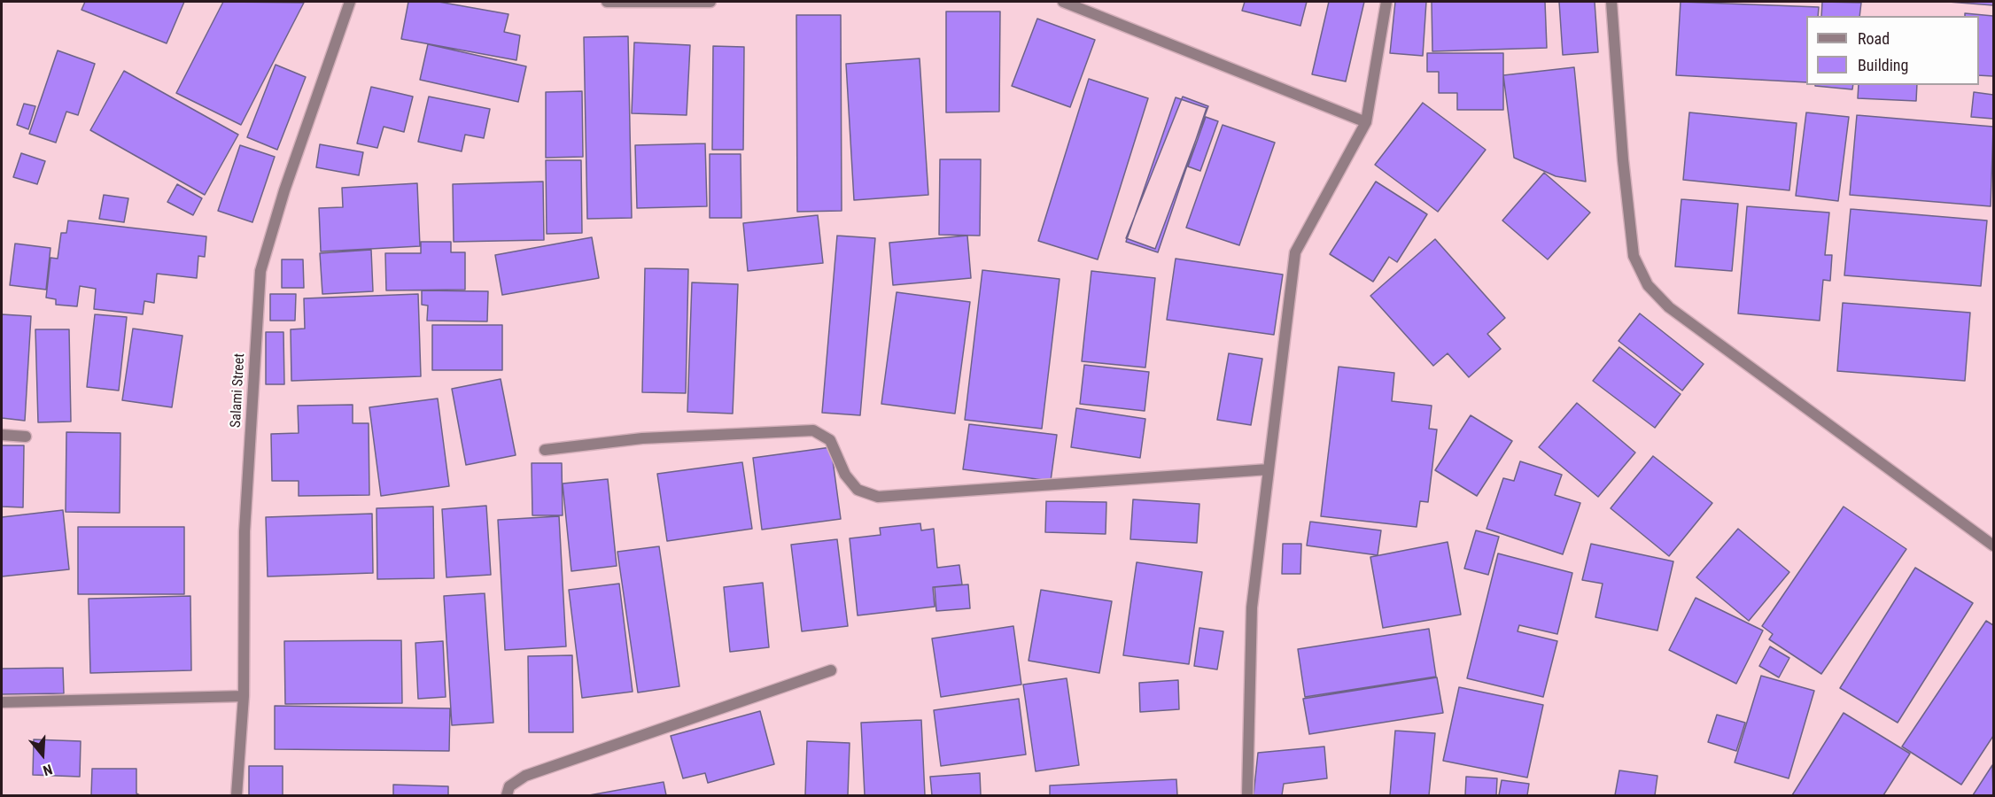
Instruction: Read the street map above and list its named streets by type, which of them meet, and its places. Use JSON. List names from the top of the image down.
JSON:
{
  "streets": {
    "street": ["Salami Street"]
  },
  "legend": ["Road", "Building"],
  "north": "bottom"
}
